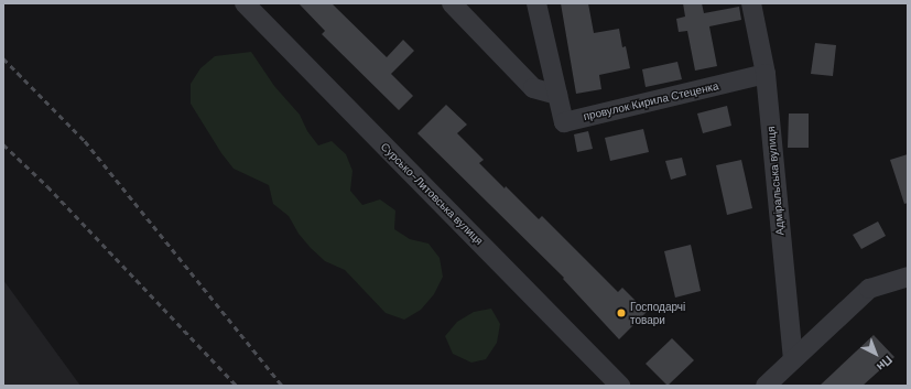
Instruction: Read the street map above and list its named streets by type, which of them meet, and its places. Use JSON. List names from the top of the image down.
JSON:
{
  "streets": {
    "street": ["провулок Кирила Стеценка", "Адміральська вулиця", "Сурсько-Литовська вулиця"]
  },
  "crossings": [
    ["провулок Кирила Стеценка", "Адміральська вулиця"]
  ],
  "places": ["Господарчі товари"],
  "north": "bottom right"
}
